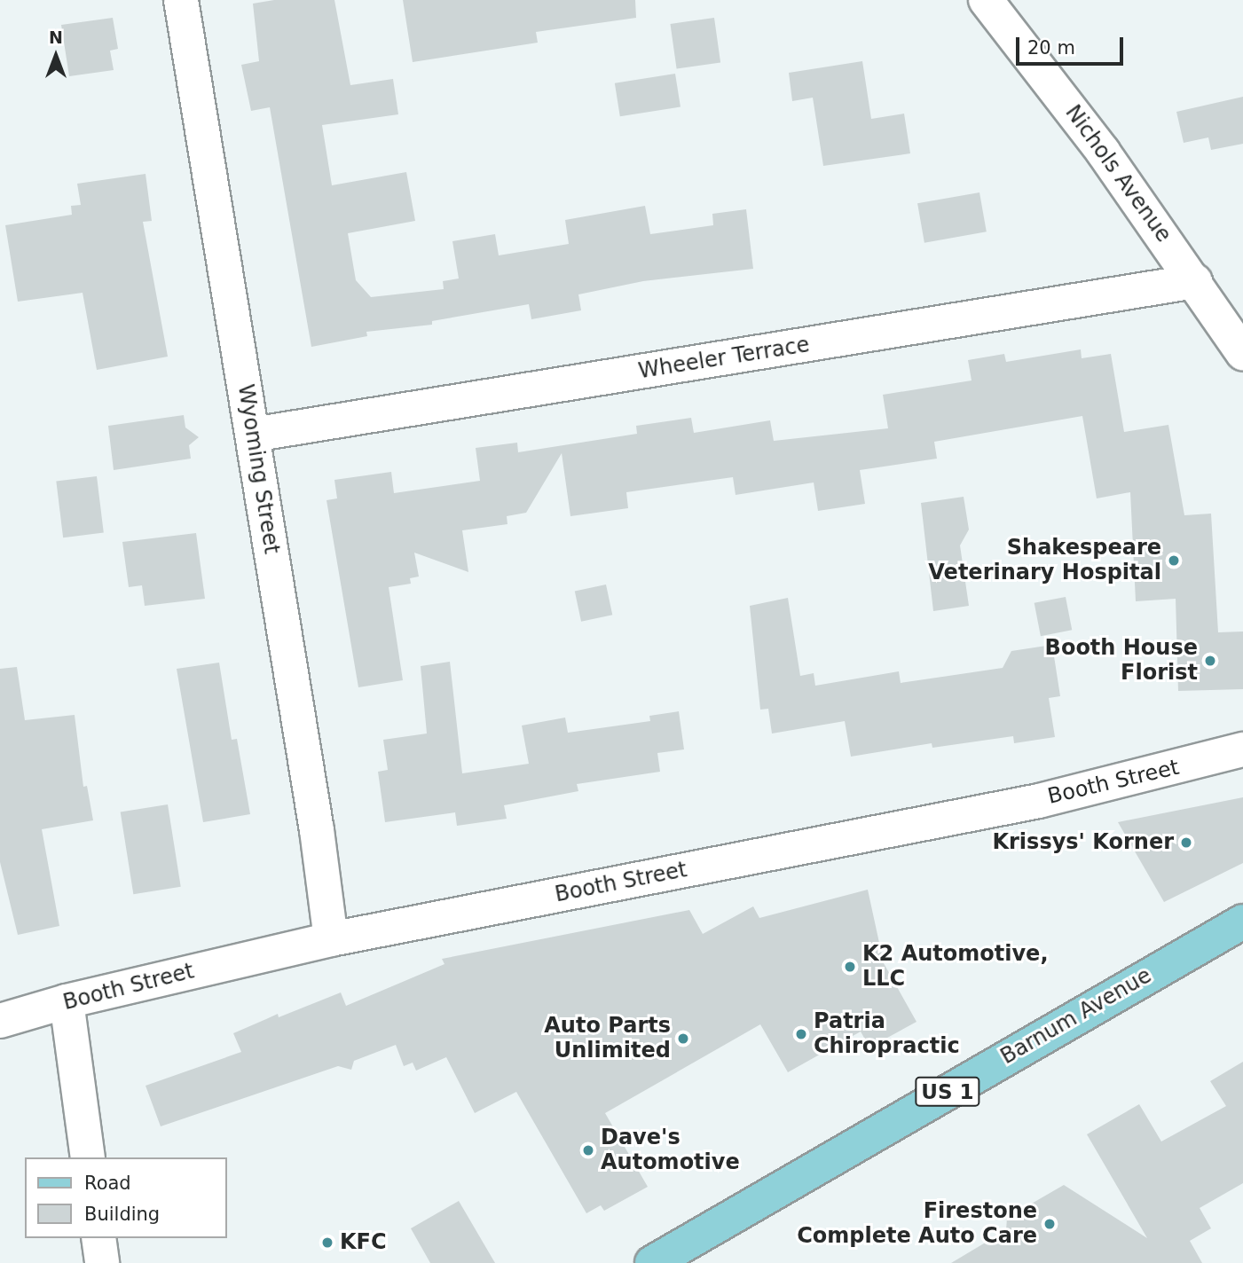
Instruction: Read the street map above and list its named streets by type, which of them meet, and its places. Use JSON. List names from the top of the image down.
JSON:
{
  "streets": {
    "main road": ["Barnum Avenue", "US 1"],
    "street": [
      "Nichols Avenue",
      "Wheeler Terrace",
      "Wyoming Street",
      "Booth Street"
    ]
  },
  "crossings": [
    ["Nichols Avenue", "Wheeler Terrace"],
    ["Wheeler Terrace", "Wyoming Street"],
    ["Wyoming Street", "Booth Street"]
  ],
  "places": [
    "Shakespeare Veterinary Hospital",
    "Booth House Florist",
    "Krissys' Korner",
    "K2 Automotive, LLC",
    "Patria Chiropractic",
    "Auto Parts Unlimited",
    "Dave's Automotive",
    "Firestone Complete Auto Care",
    "KFC"
  ],
  "legend": ["Road", "Building"],
  "scale_bar": "20 m",
  "north": "top"
}
